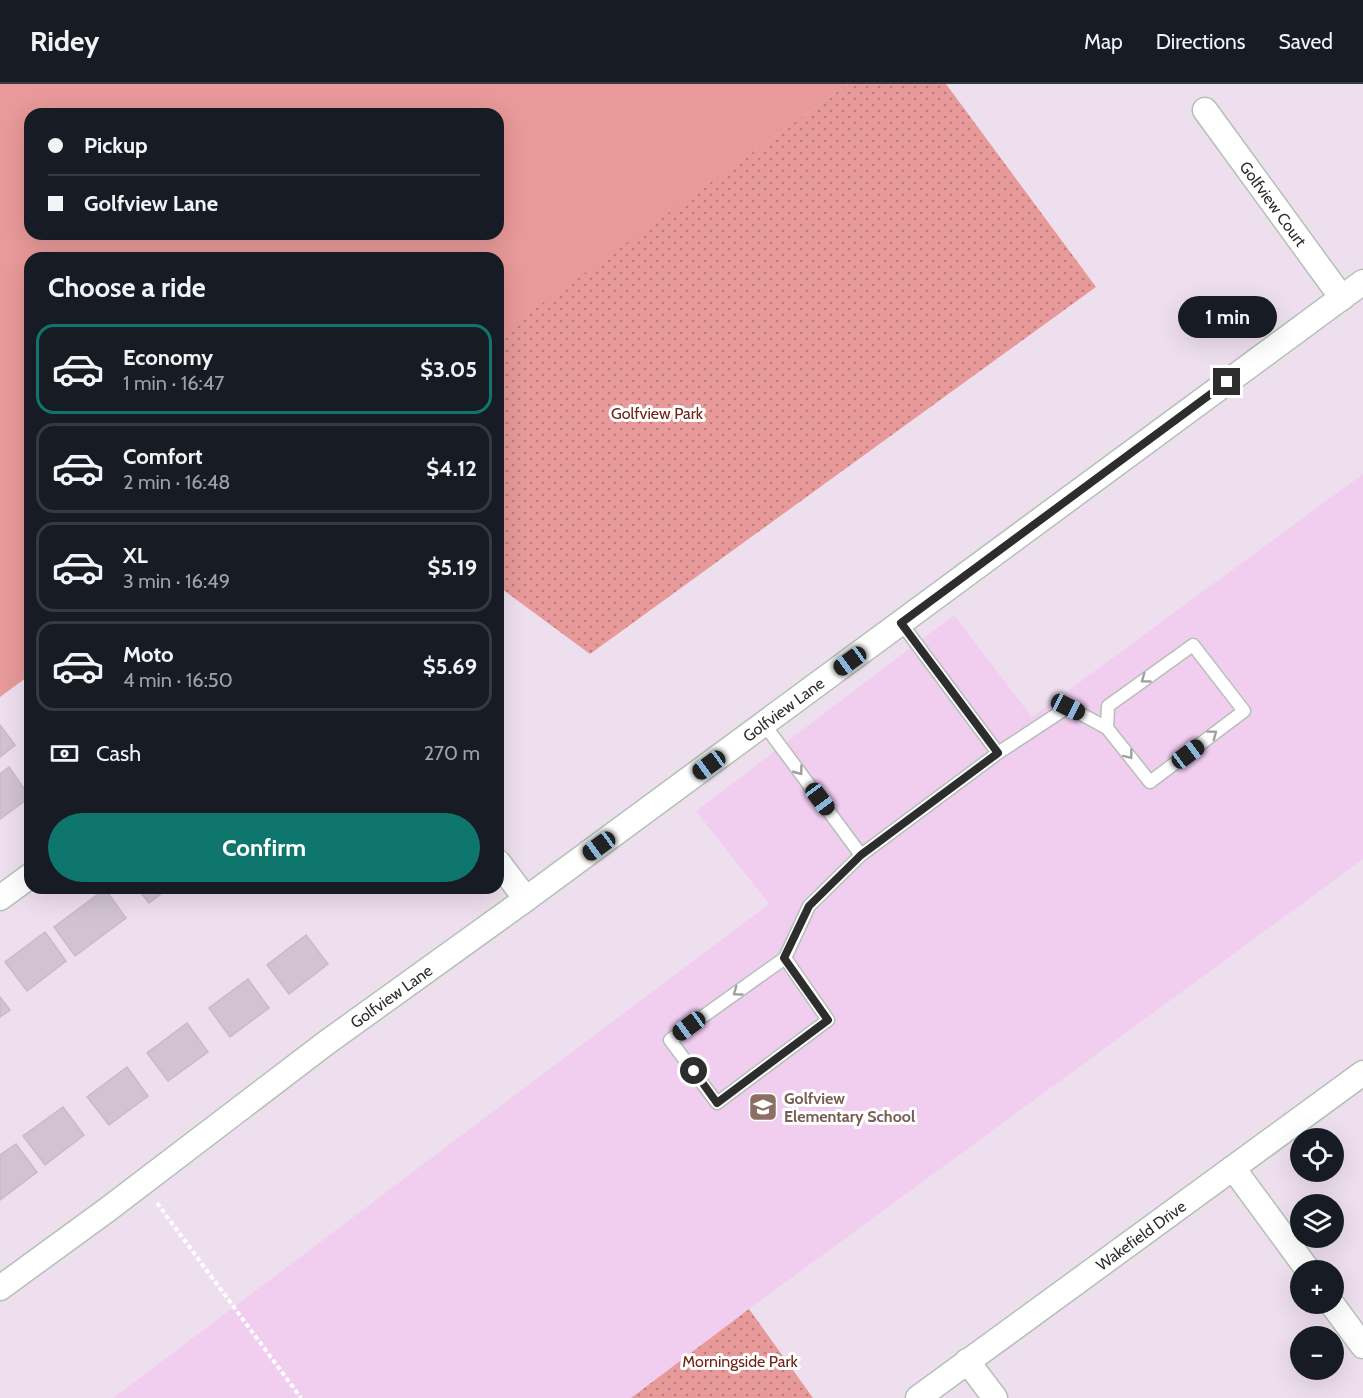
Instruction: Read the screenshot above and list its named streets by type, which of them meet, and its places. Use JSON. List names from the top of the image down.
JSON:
{
  "streets": {
    "street": ["Golfview Court", "Golfview Lane", "Wakefield Drive"]
  },
  "crossings": [
    ["Golfview Court", "Golfview Lane"]
  ],
  "parks": ["Golfview Park", "Morningside Park"],
  "places": {
    "school or university": ["Golfview Elementary School"]
  },
  "page": {
    "header": "Ridey",
    "nav": ["Map", "Directions", "Saved"],
    "banner": ["Pickup", "Golfview Lane"],
    "heading": "Choose a ride",
    "bubble": "1 min",
    "list": [
      {
        "name": "Economy",
        "note": "1 min · 16:47",
        "value": "$3.05"
      },
      {
        "name": "Comfort",
        "note": "2 min · 16:48",
        "value": "$4.12"
      },
      {
        "name": "XL",
        "note": "3 min · 16:49",
        "value": "$5.19"
      },
      {
        "name": "Moto",
        "note": "4 min · 16:50",
        "value": "$5.69"
      }
    ],
    "pay": ["Cash", "270 m"],
    "buttons": "Confirm",
    "map_buttons": ["+", "−"]
  }
}
